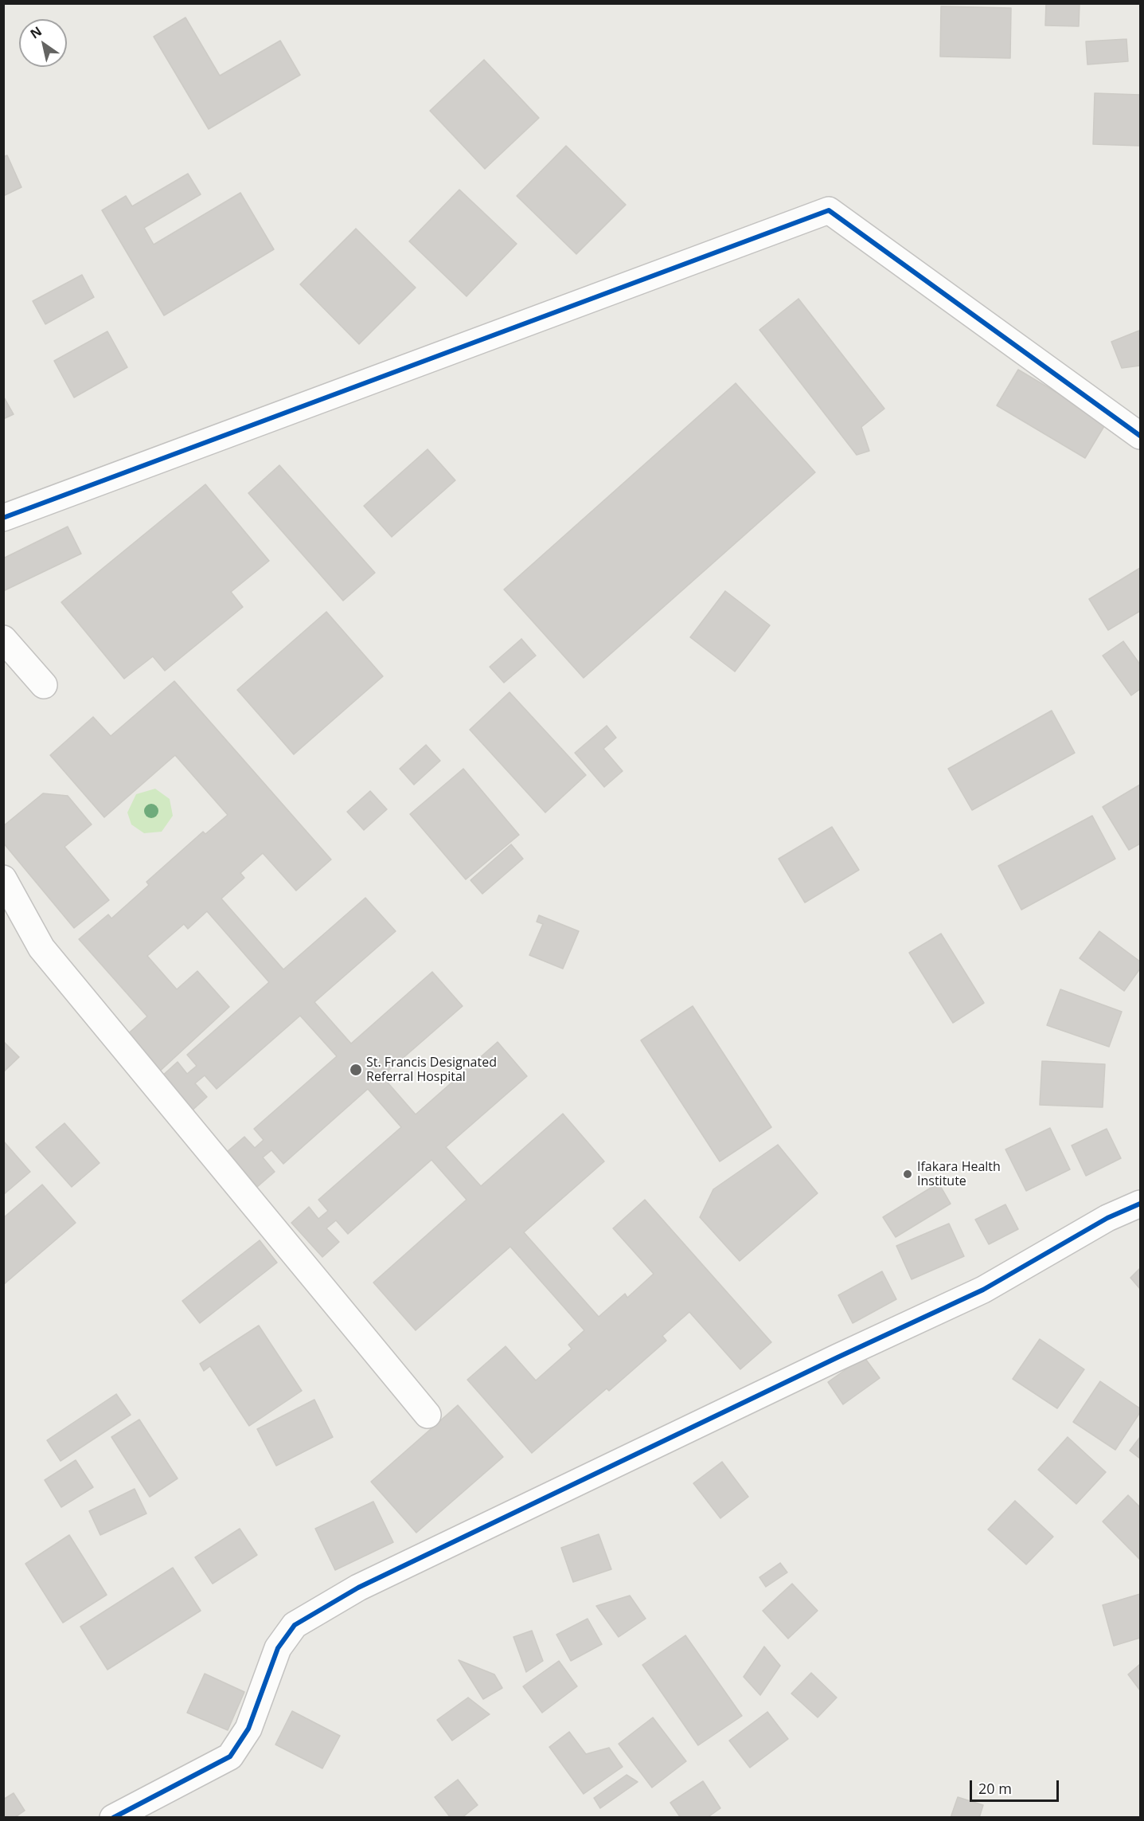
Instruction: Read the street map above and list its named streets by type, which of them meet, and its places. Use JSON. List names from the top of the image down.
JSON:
{
  "places": ["St. Francis Designated Referral Hospital", "Ifakara Health Institute"],
  "scale_bar": "20 m",
  "north": "top left"
}
